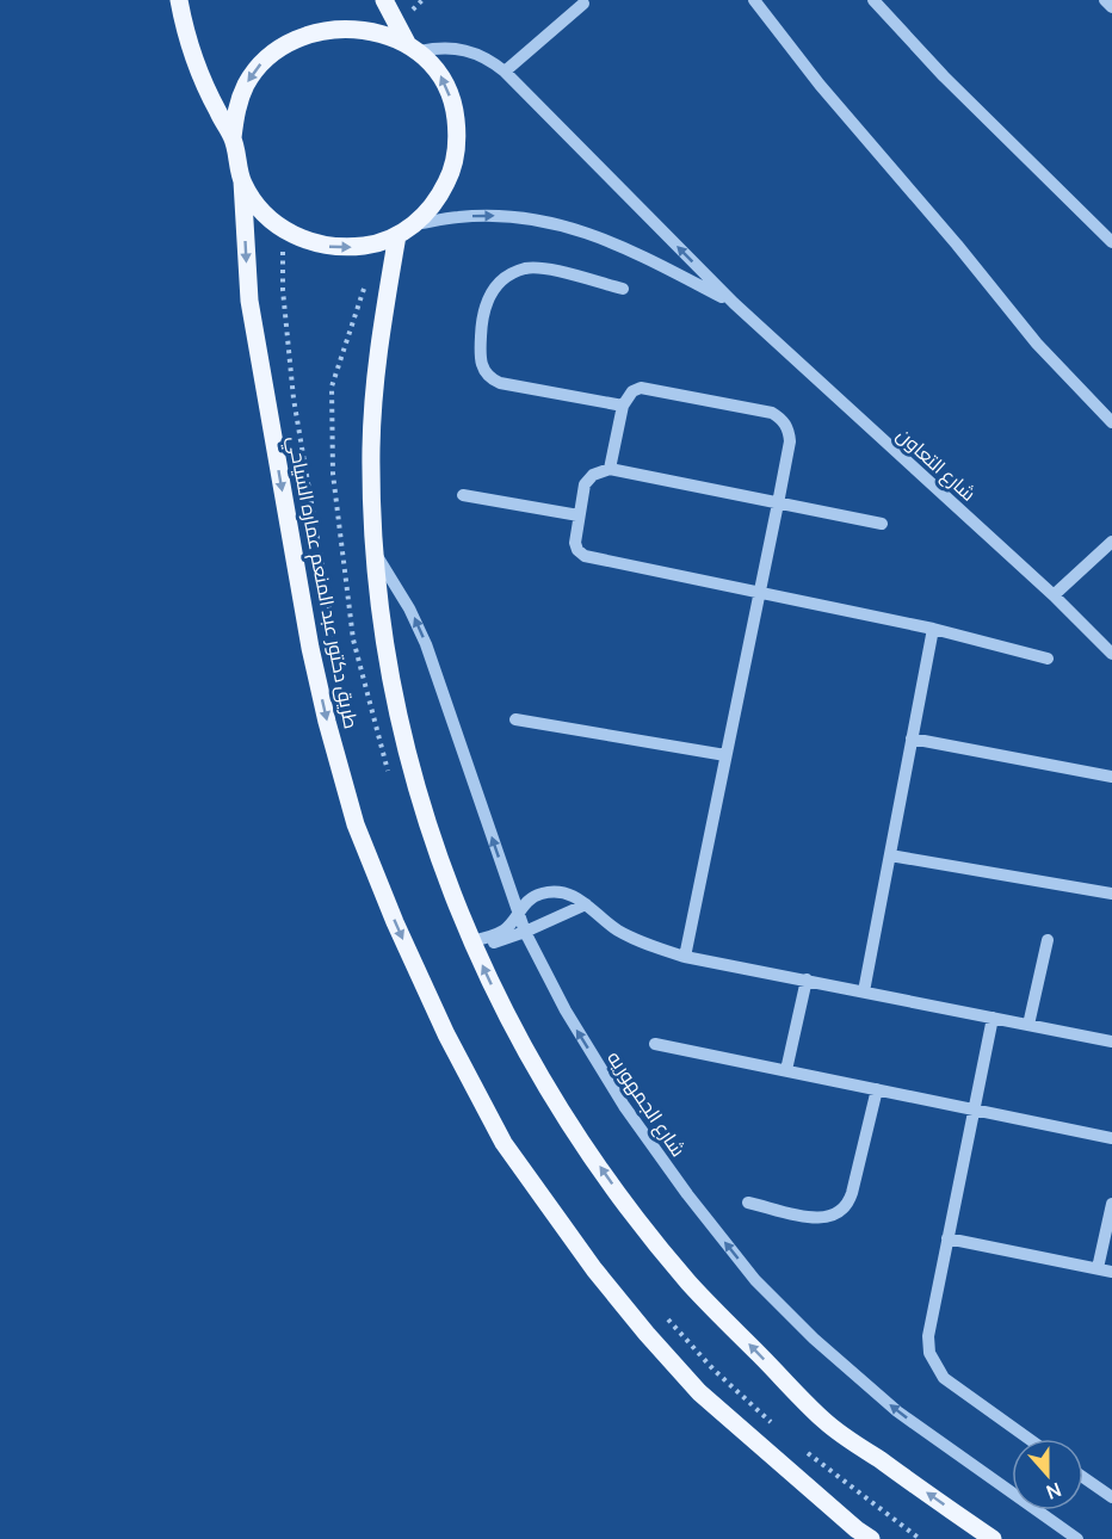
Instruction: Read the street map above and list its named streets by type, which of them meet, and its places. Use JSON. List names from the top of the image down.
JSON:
{
  "streets": {
    "main road": ["طريق دكتور عبد المنعم عماره السياحي"],
    "street": ["شارع التعاون", "شارع الجمهوريه"]
  },
  "crossings": [
    ["شارع التعاون", "طريق دكتور عبد المنعم عماره السياحي"]
  ],
  "one_way": ["شارع الجمهوريه"],
  "north": "bottom"
}
